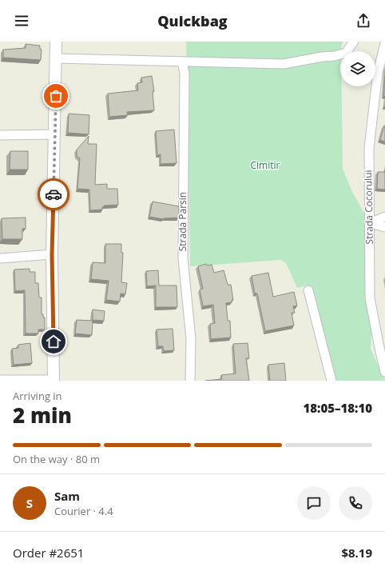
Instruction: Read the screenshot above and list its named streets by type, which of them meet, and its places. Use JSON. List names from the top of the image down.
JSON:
{
  "streets": {
    "street": ["Strada Cocorului", "Strada Parsin"]
  },
  "parks": ["Cimitir"],
  "page": {
    "header": "Quickbag",
    "heading": ["2 min", "Arriving in", "18:05–18:10"],
    "panel": [
      "Sam",
      "Courier · 4.4",
      "Order #2651",
      "$8.19"
    ],
    "bar": "On the way · 80 m",
    "round": "S"
  }
}
